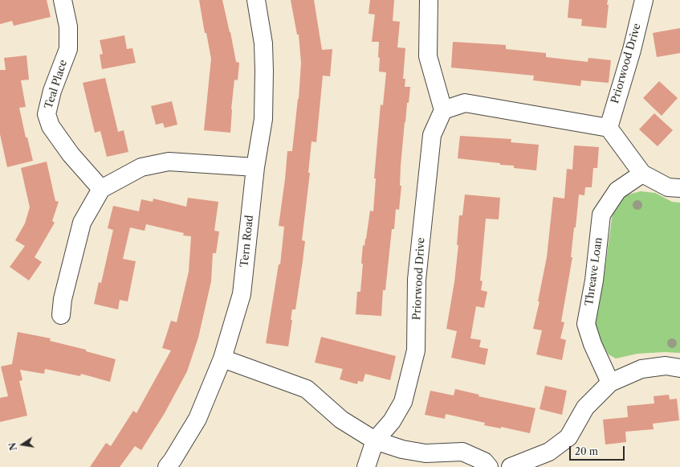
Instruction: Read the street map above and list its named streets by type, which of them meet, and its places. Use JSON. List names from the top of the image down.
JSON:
{
  "streets": {
    "street": [
      "Priorwood Drive",
      "Teal Place",
      "Tern Road",
      "Threave Loan"
    ]
  },
  "scale_bar": "20 m",
  "north": "left"
}
